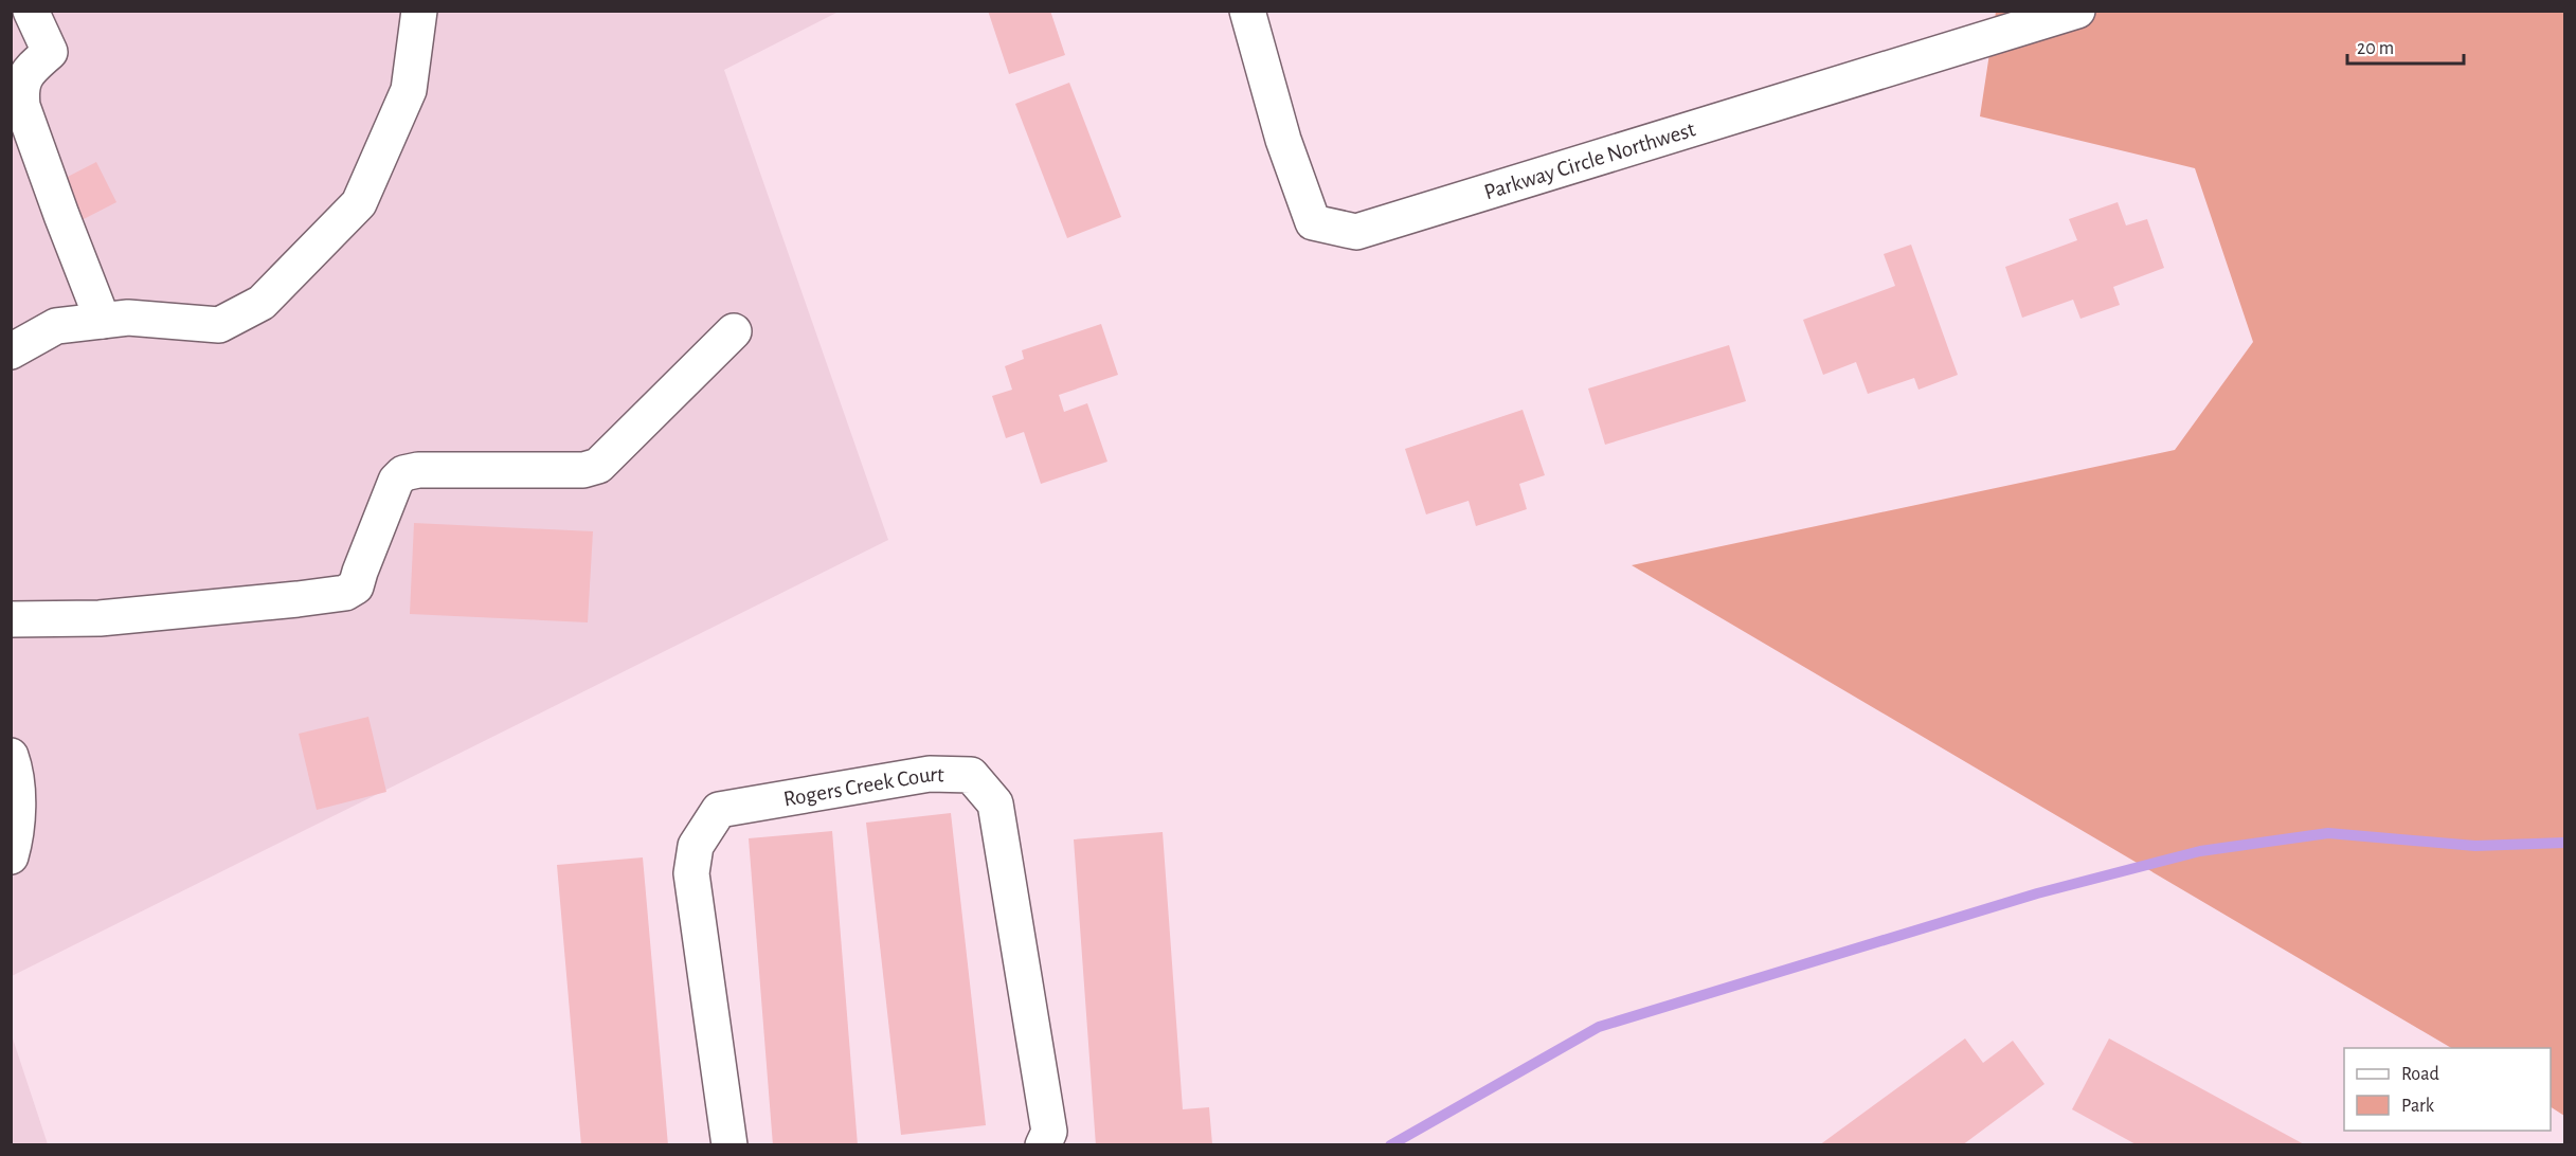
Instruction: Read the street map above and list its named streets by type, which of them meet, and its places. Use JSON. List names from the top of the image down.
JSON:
{
  "streets": {
    "street": ["Parkway Circle Northwest", "Rogers Creek Court"]
  },
  "legend": ["Road", "Park"],
  "scale_bar": "20 m"
}
